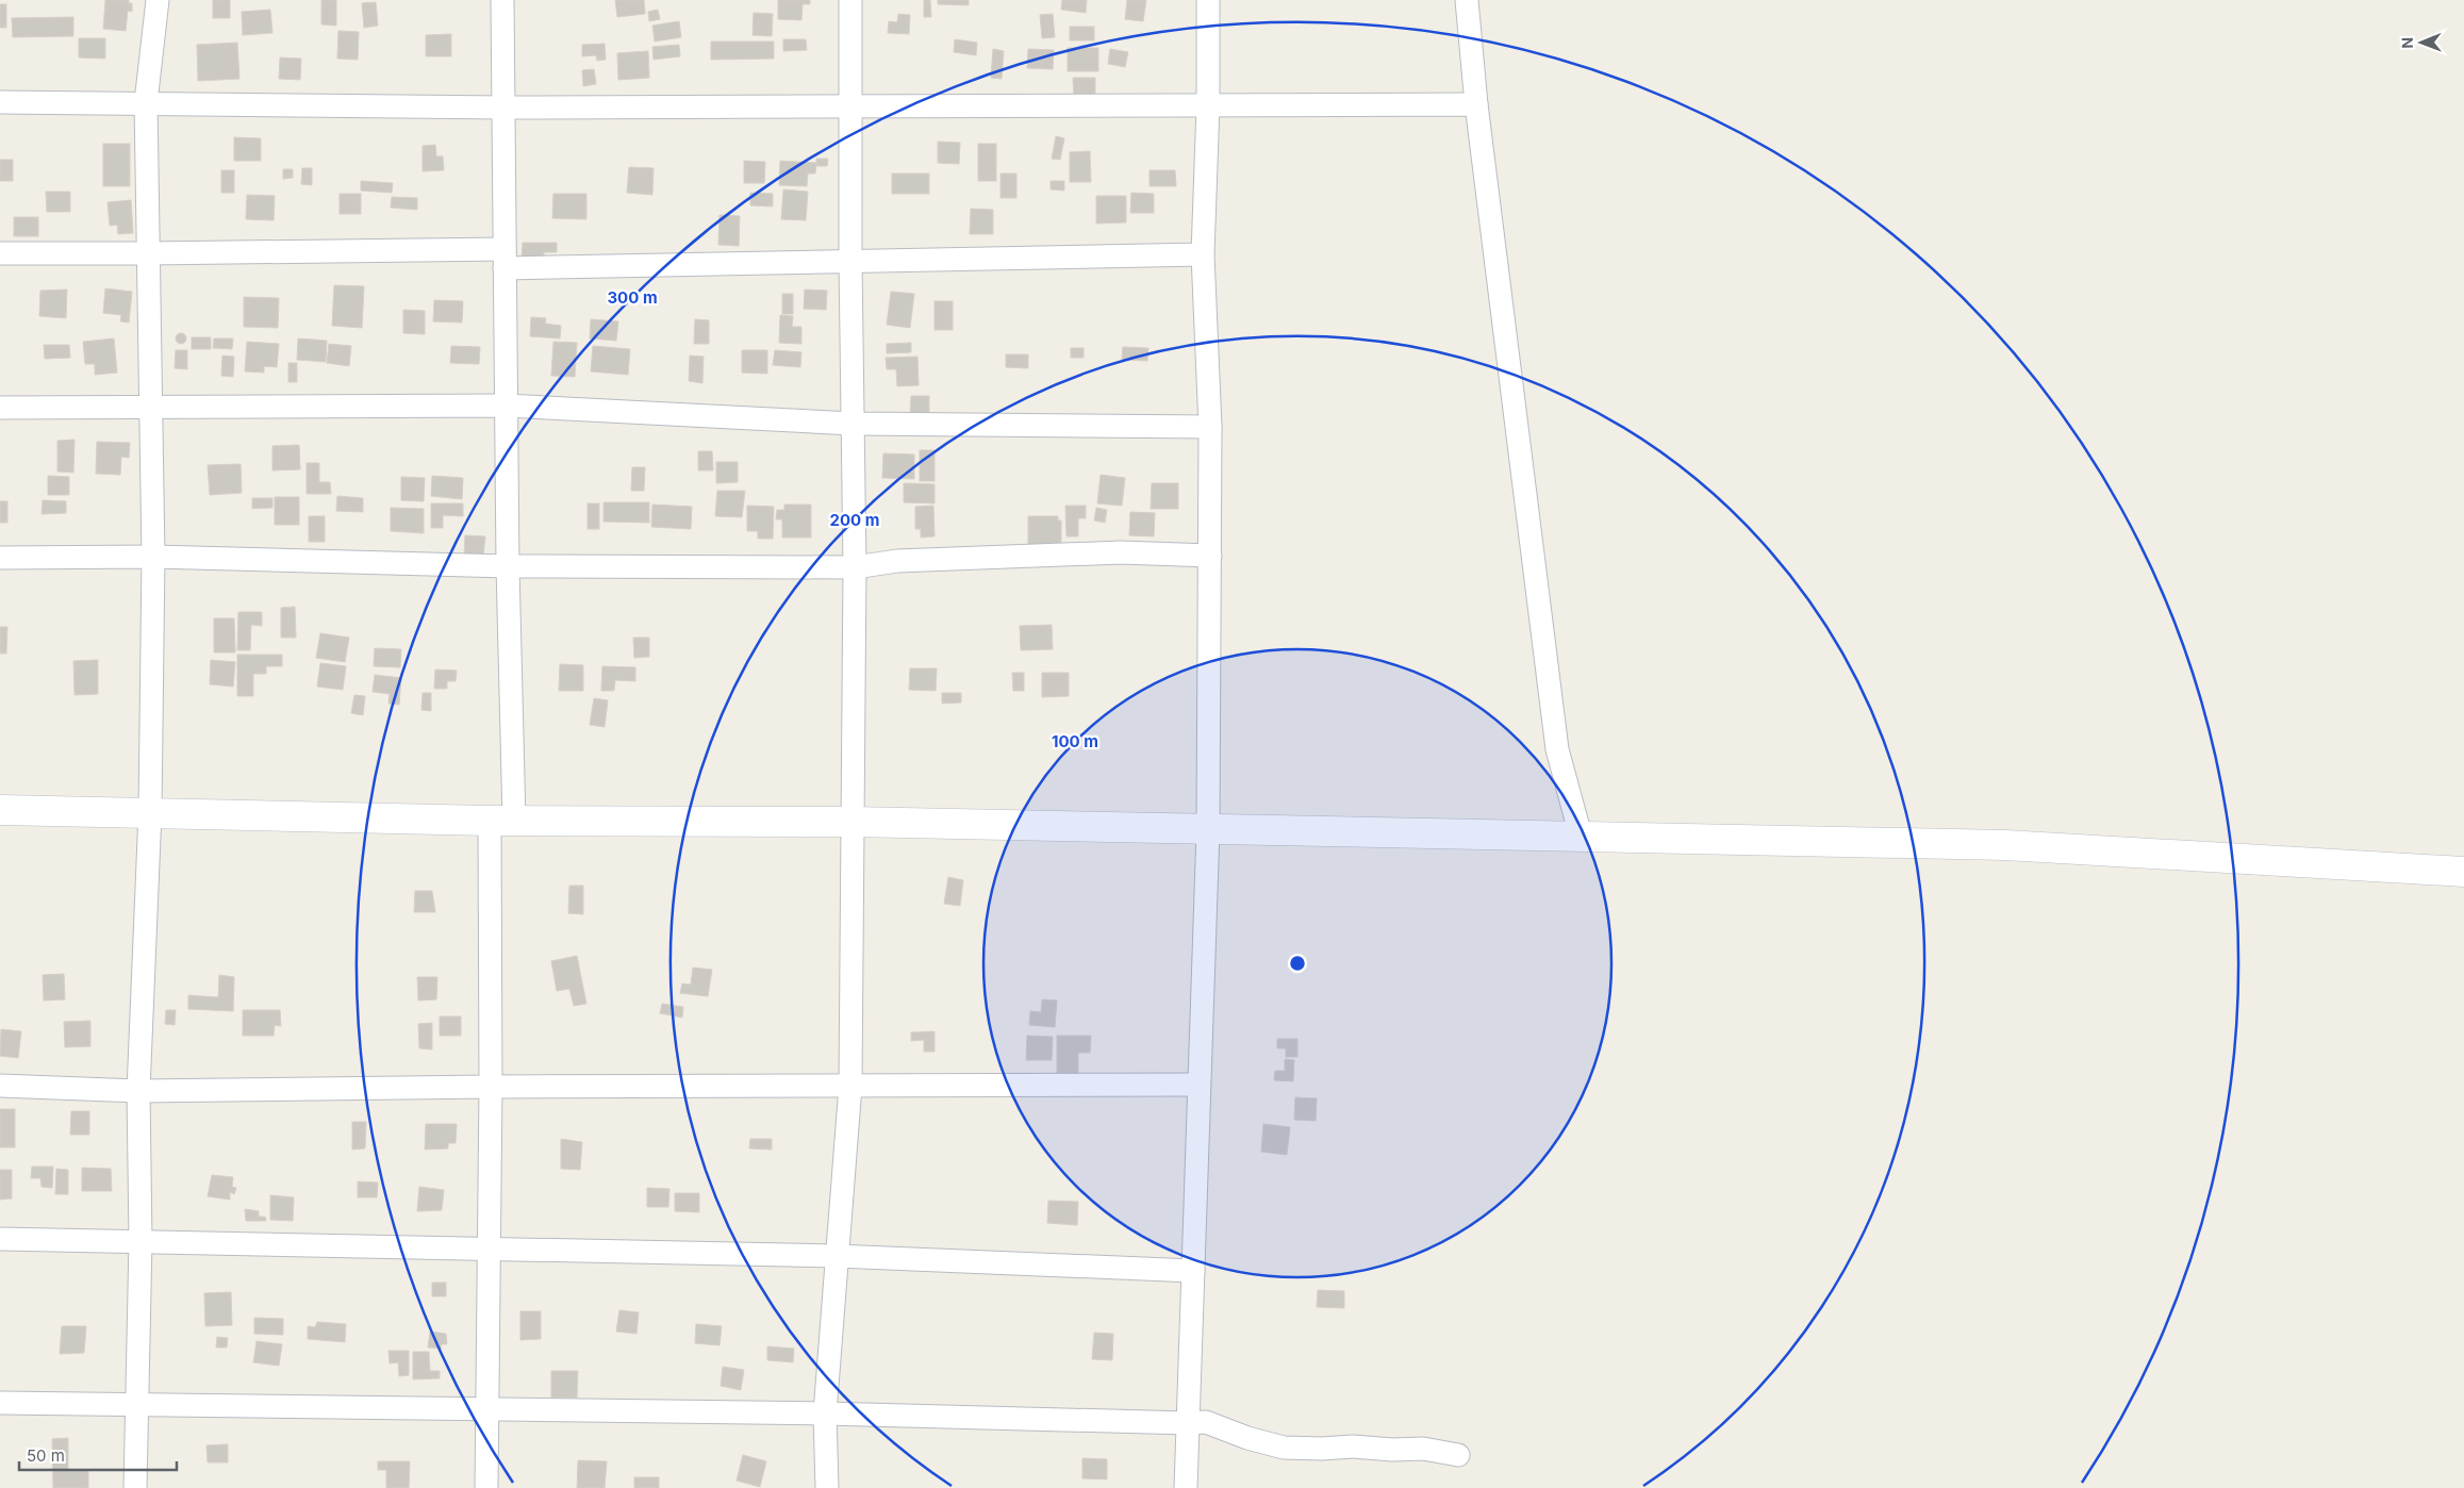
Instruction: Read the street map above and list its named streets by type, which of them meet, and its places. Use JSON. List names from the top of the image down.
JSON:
{
  "scale_bar": "50 m",
  "north": "left",
  "rings": ["300 m", "200 m", "100 m"]
}
